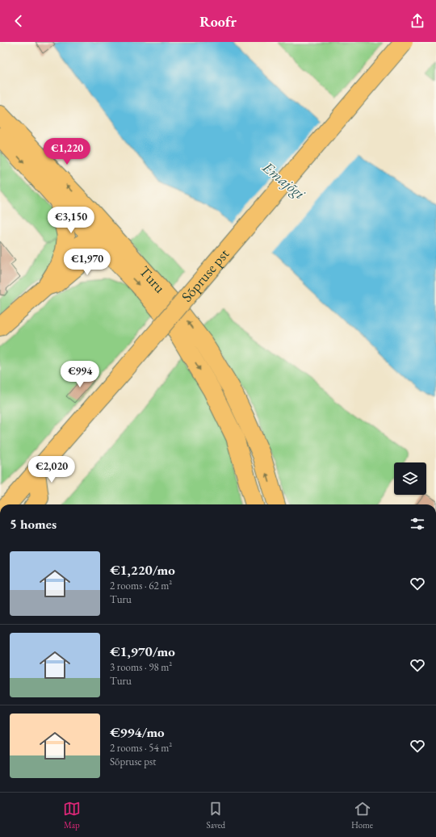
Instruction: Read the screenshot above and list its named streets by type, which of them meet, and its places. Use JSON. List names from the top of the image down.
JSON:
{
  "streets": {
    "main road": ["Sõpruse pst", "Turu"]
  },
  "water": ["Emajõgi"],
  "page": {
    "header": "Roofr",
    "price": [
      "€1,220",
      "€3,150",
      "€1,970",
      "€994",
      "€2,020"
    ],
    "heading": "5 homes",
    "list": [
      {
        "name": "€1,220/mo",
        "note": "2 rooms · 62 m² · Turu"
      },
      {
        "name": "€1,970/mo",
        "note": "3 rooms · 98 m² · Turu"
      },
      {
        "name": "€994/mo",
        "note": "2 rooms · 54 m² · Sõpruse pst"
      }
    ],
    "tabs": ["Map", "Saved", "Home"]
  }
}
